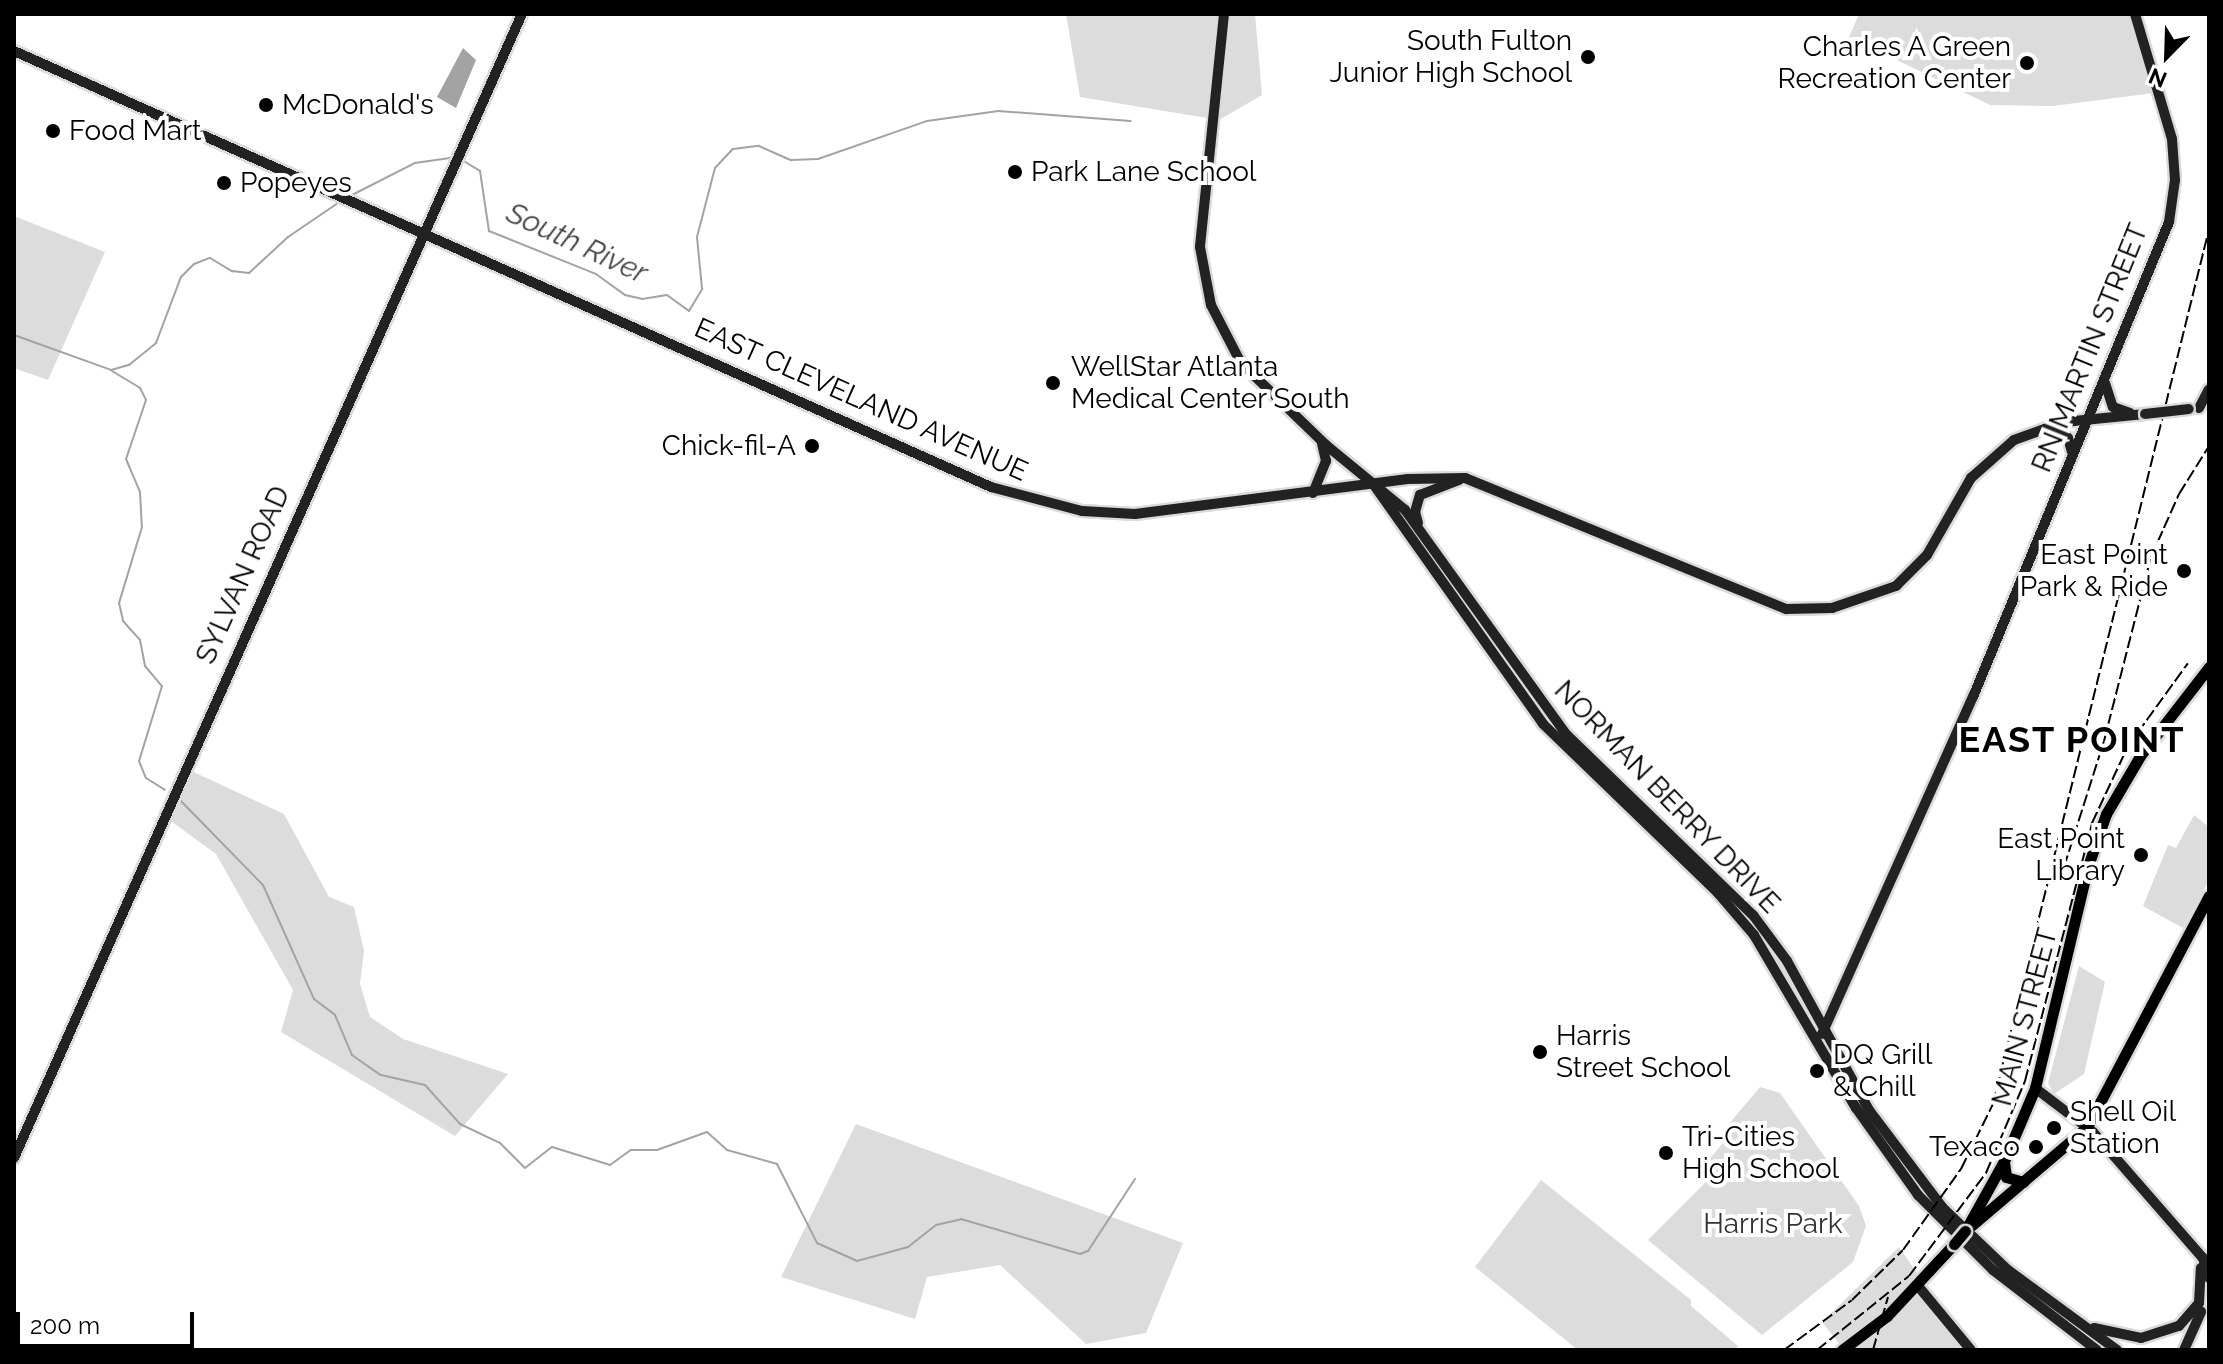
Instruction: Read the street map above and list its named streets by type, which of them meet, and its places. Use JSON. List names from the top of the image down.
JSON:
{
  "streets": {
    "main road": [
      "RN MARTIN STREET",
      "EAST CLEVELAND AVENUE",
      "SYLVAN ROAD",
      "NORMAN BERRY DRIVE",
      "MAIN STREET"
    ]
  },
  "crossings": [
    ["RN MARTIN STREET", "EAST CLEVELAND AVENUE"],
    ["RN MARTIN STREET", "NORMAN BERRY DRIVE"],
    ["EAST CLEVELAND AVENUE", "SYLVAN ROAD"],
    ["EAST CLEVELAND AVENUE", "NORMAN BERRY DRIVE"]
  ],
  "districts": ["EAST POINT"],
  "water": ["South River"],
  "parks": ["Harris Park"],
  "places": [
    "South Fulton Junior High School",
    "Charles A Green Recreation Center",
    "McDonald's",
    "Food Mart",
    "Park Lane School",
    "Popeyes",
    "WellStar Atlanta Medical Center South",
    "Chick-fil-A",
    "East Point Park & Ride",
    "East Point Library",
    "Harris Street School",
    "DQ Grill & Chill",
    "Shell Oil Station",
    "Texaco",
    "Tri-Cities High School"
  ],
  "scale_bar": "200 m",
  "north": "bottom left"
}
